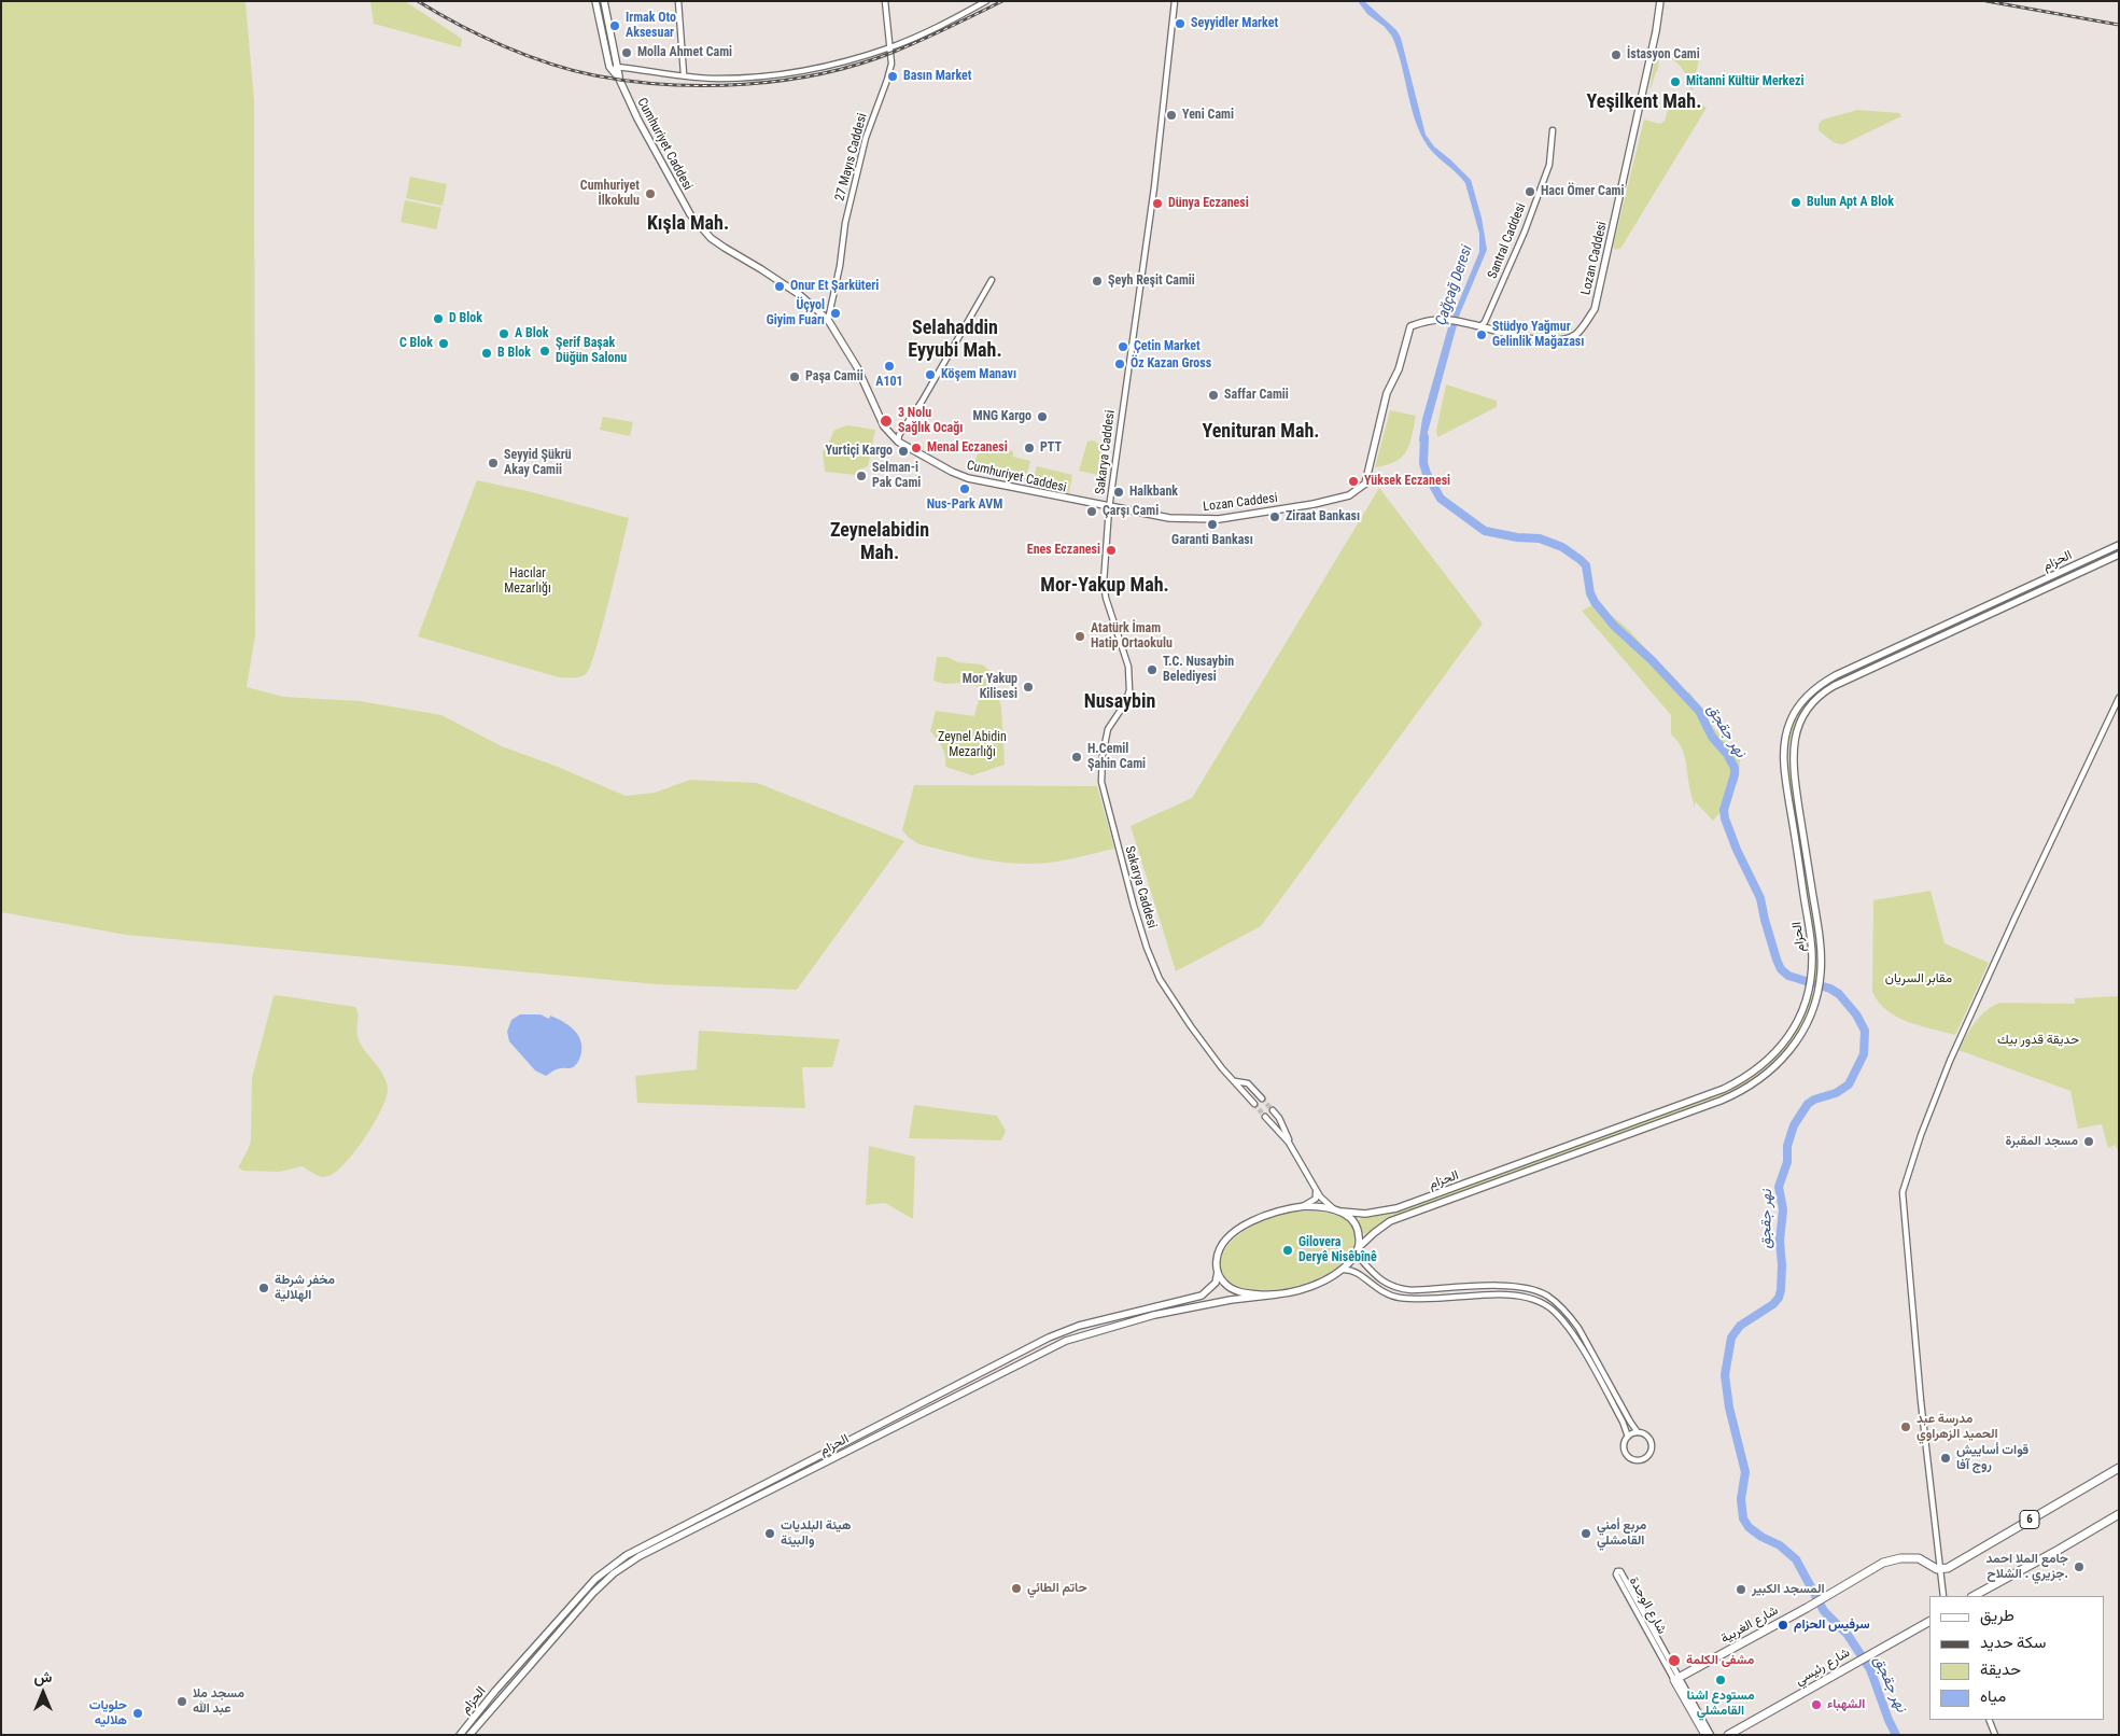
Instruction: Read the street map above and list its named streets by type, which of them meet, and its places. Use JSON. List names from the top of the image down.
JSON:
{
  "streets": {
    "highway": [
      "6",
      "شارع الوحدة",
      "شارع الغربية",
      "شارع رئيسي"
    ],
    "main road": ["Cumhuriyet Caddesi", "Lozan Caddesi", "الحزام"],
    "street": ["27 Mayıs Caddesi", "Santral Caddesi", "Sakarya Caddesi"]
  },
  "crossings": [
    ["Cumhuriyet Caddesi", "27 Mayıs Caddesi"],
    ["Cumhuriyet Caddesi", "Lozan Caddesi"],
    ["Cumhuriyet Caddesi", "Sakarya Caddesi"],
    ["Santral Caddesi", "Lozan Caddesi"],
    ["Lozan Caddesi", "Sakarya Caddesi"],
    ["6", "شارع الغربية"],
    ["شارع الوحدة", "شارع الغربية"]
  ],
  "districts": [
    "Yeşilkent Mah.",
    "Kışla Mah.",
    "Selahaddin Eyyubi Mah.",
    "Yenituran Mah.",
    "Zeynelabidin Mah.",
    "Mor-Yakup Mah.",
    "Nusaybin"
  ],
  "water": ["Çağçağ Deresi", "نهر جقجق"],
  "parks": [
    "Hacılar Mezarlığı",
    "Zeynel Abidin Mezarlığı",
    "مقابر السريان",
    "حديقة قدور بيك"
  ],
  "places": [
    "Seyyidler Market",
    "Irmak Oto Aksesuar",
    "Molla Ahmet Cami",
    "İstasyon Cami",
    "Basın Market",
    "Mitanni Kültür Merkezi",
    "Yeni Cami",
    "Hacı Ömer Cami",
    "Cumhuriyet İlkokulu",
    "Bulun Apt A Blok",
    "Dünya Eczanesi",
    "Şeyh Reşit Camii",
    "Onur Et Şarküteri",
    "Üçyol Giyim Fuarı",
    "D Blok",
    "A Blok",
    "Stüdyo Yağmur Gelinlik Mağazası",
    "C Blok",
    "Çetin Market",
    "Şerif Başak Düğün Salonu",
    "B Blok",
    "Öz Kazan Gross",
    "A101",
    "Köşem Manavı",
    "Paşa Camii",
    "Saffar Camii",
    "MNG Kargo",
    "3 Nolu Sağlık Ocağı",
    "Menal Eczanesi",
    "PTT",
    "Yurtiçi Kargo",
    "Seyyid Şükrü Akay Camii",
    "Selman-i Pak Cami",
    "Yüksek Eczanesi",
    "Nus-Park AVM",
    "Halkbank",
    "Çarşı Cami",
    "Ziraat Bankası",
    "Garanti Bankası",
    "Enes Eczanesi",
    "Atatürk İmam Hatip Ortaokulu",
    "T.C. Nusaybin Belediyesi",
    "Mor Yakup Kilisesi",
    "H.Cemil Şahin Cami",
    "مسجد المقبرة",
    "Gilovera Deryê Nisêbînê",
    "مخفر شرطة الهلالية",
    "مدرسة عبد الحميد الزهراوي",
    "قوات أساييش روج آفا",
    "هيئة البلديات والبيئة",
    "مربع أمني القامشلي",
    "جامع الملا احمد جزيري . الشلاح.",
    "حاتم الطائي",
    "المسجد الكبير",
    "سرفيس الحزام",
    "مشفى الكلمة",
    "مستودع اشنا القامشلي",
    "مسجد ملا عبد الله",
    "الشهباء",
    "حلويات هلاليه"
  ],
  "legend": [
    "طريق",
    "سكة حديد",
    "حديقة",
    "مياه"
  ],
  "north": "top"
}
